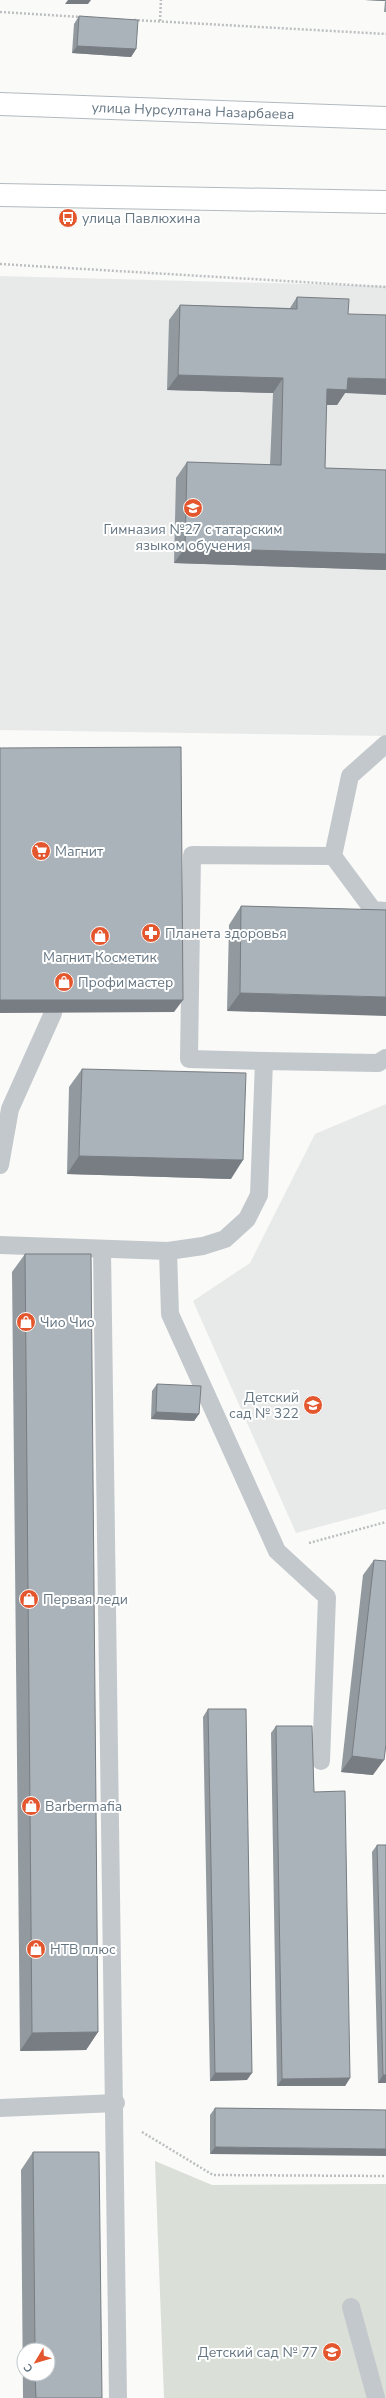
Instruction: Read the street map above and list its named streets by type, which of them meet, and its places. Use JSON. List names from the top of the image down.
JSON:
{
  "streets": {
    "main road": ["улица Нурсултана Назарбаева"]
  },
  "places": {
    "bus stop": ["улица Павлюхина"],
    "school or university": ["Гимназия №27 с татарским языком обучения", "Детский сад № 322", "Детский сад № 77"],
    "supermarket": ["Магнит"],
    "pharmacy": ["Планета здоровья"],
    "shop": [
      "Магнит Косметик",
      "Профи мастер",
      "Чио Чио",
      "Первая леди",
      "Barbermafia",
      "НТВ плюс"
    ]
  },
  "north": "bottom left"
}
